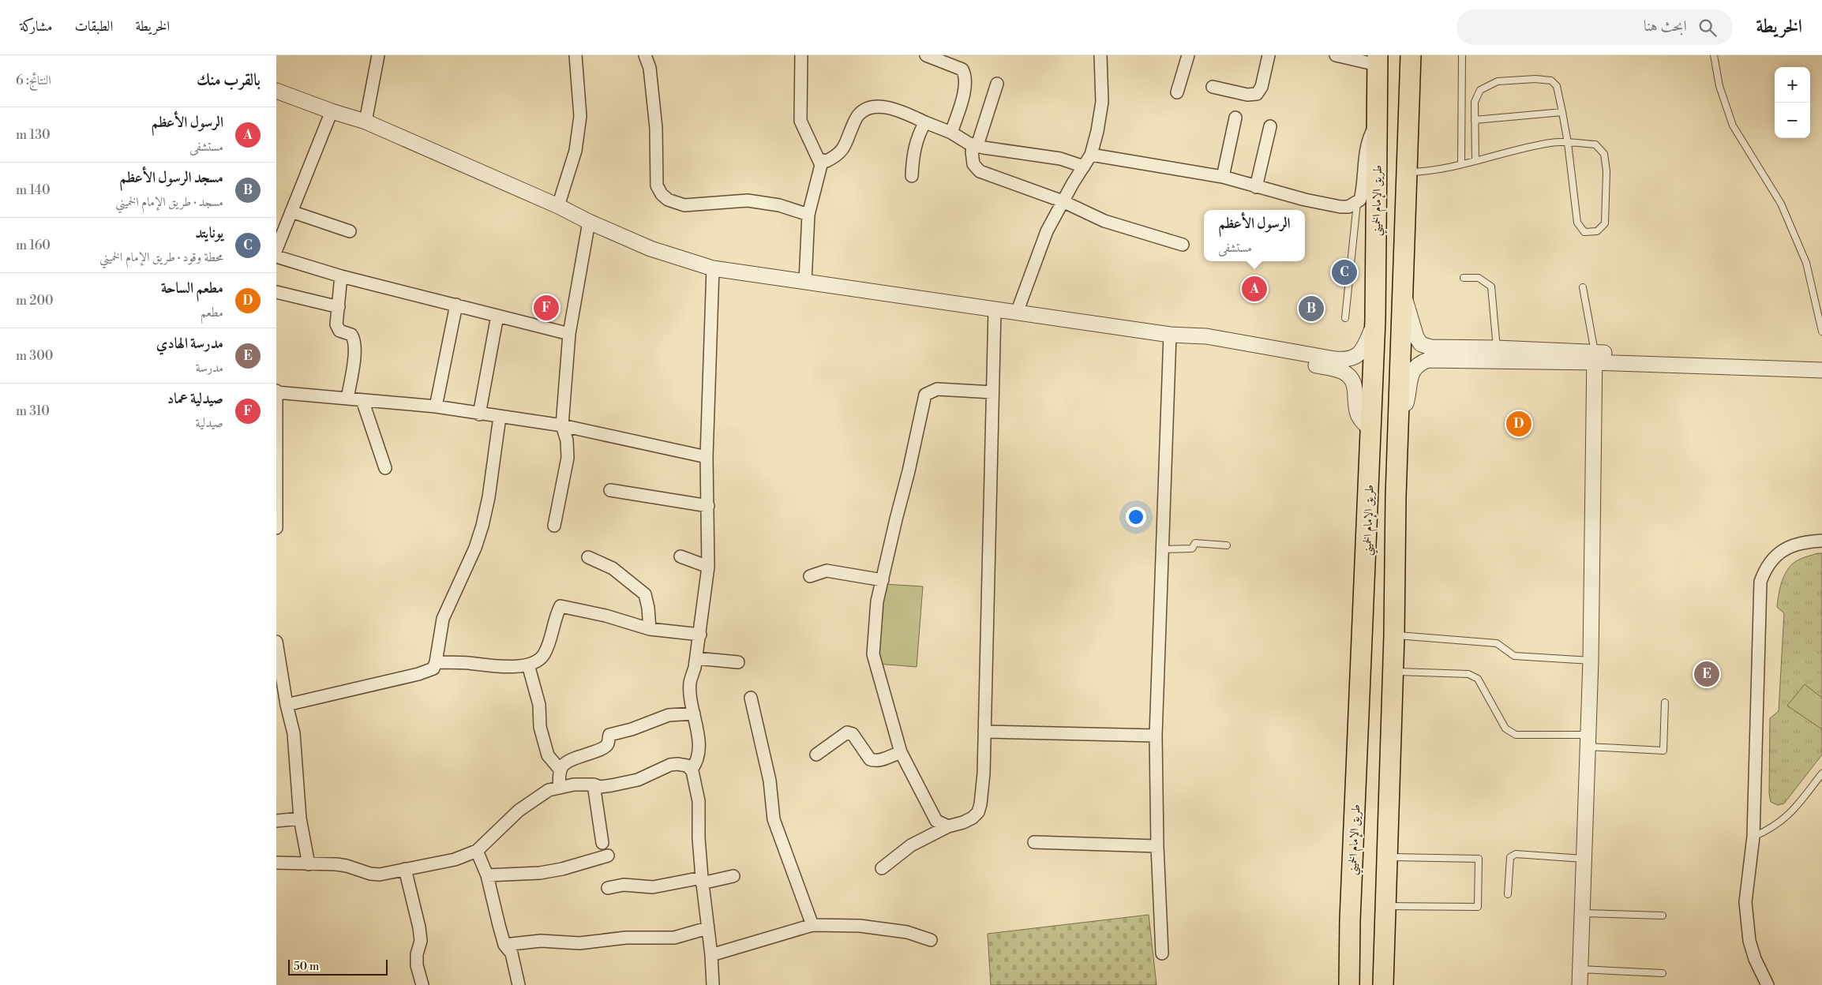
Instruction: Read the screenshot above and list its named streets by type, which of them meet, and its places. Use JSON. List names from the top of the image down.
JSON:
{
  "streets": {
    "highway": ["طريق الإمام الخميني"]
  },
  "scale_bar": "50 m",
  "page": {
    "header": "الخريطة",
    "search": "ابحث هنا",
    "nav": ["الخريطة", "الطبقات", "مشاركة"],
    "heading": ["بالقرب منك", "النتائج: 6"],
    "map_buttons": ["+", "−"],
    "list": [
      {
        "mark": "A",
        "name": "الرسول الأعظم",
        "note": "مستشفى",
        "value": "130 m"
      },
      {
        "mark": "B",
        "name": "مسجد الرسول الأعظم",
        "note": "مسجد · طريق الإمام الخميني",
        "value": "140 m"
      },
      {
        "mark": "C",
        "name": "يونايتد",
        "note": "محطة وقود · طريق الإمام الخميني",
        "value": "160 m"
      },
      {
        "mark": "D",
        "name": "مطعم الساحة",
        "note": "مطعم",
        "value": "200 m"
      },
      {
        "mark": "E",
        "name": "مدرسة الهادي",
        "note": "مدرسة",
        "value": "300 m"
      },
      {
        "mark": "F",
        "name": "صيدلية عماد",
        "note": "صيدلية",
        "value": "310 m"
      }
    ],
    "popup": ["الرسول الأعظم", "مستشفى"],
    "pins": [
      "C",
      "A",
      "F",
      "B",
      "D",
      "E"
    ],
    "scale": "50 m"
  }
}
